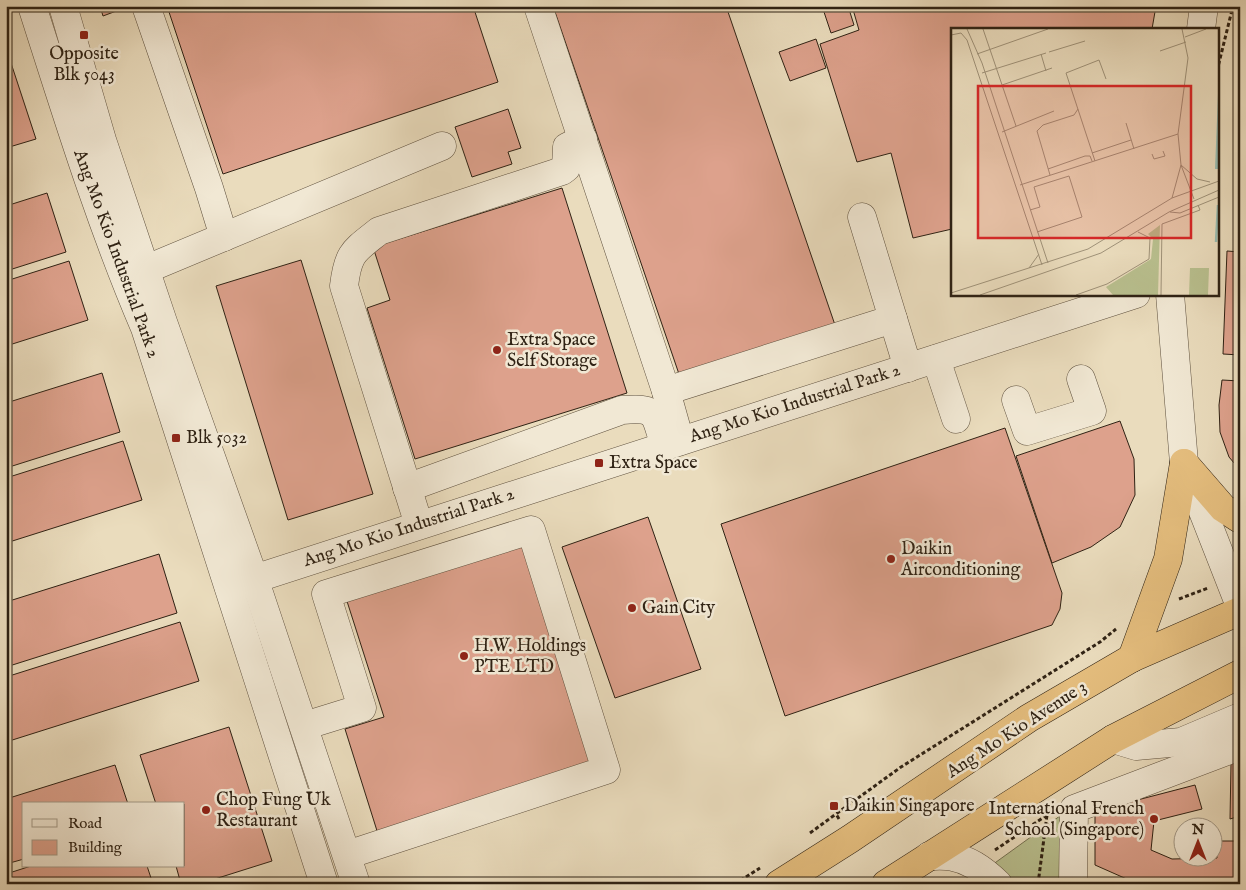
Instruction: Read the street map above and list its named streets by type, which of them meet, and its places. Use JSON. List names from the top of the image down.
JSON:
{
  "streets": {
    "highway": ["Ang Mo Kio Avenue 3"],
    "street": ["Ang Mo Kio Industrial Park 2"]
  },
  "places": {
    "transit": [
      "Opposite Blk 5043",
      "Blk 5032",
      "Extra Space",
      "Daikin Singapore"
    ],
    "other": [
      "Extra Space Self Storage",
      "Daikin Airconditioning",
      "Gain City",
      "H.W. Holdings PTE LTD",
      "Chop Fung Uk Restaurant",
      "International French School (Singapore)"
    ]
  },
  "legend": ["Road", "Building"],
  "north": "top"
}
